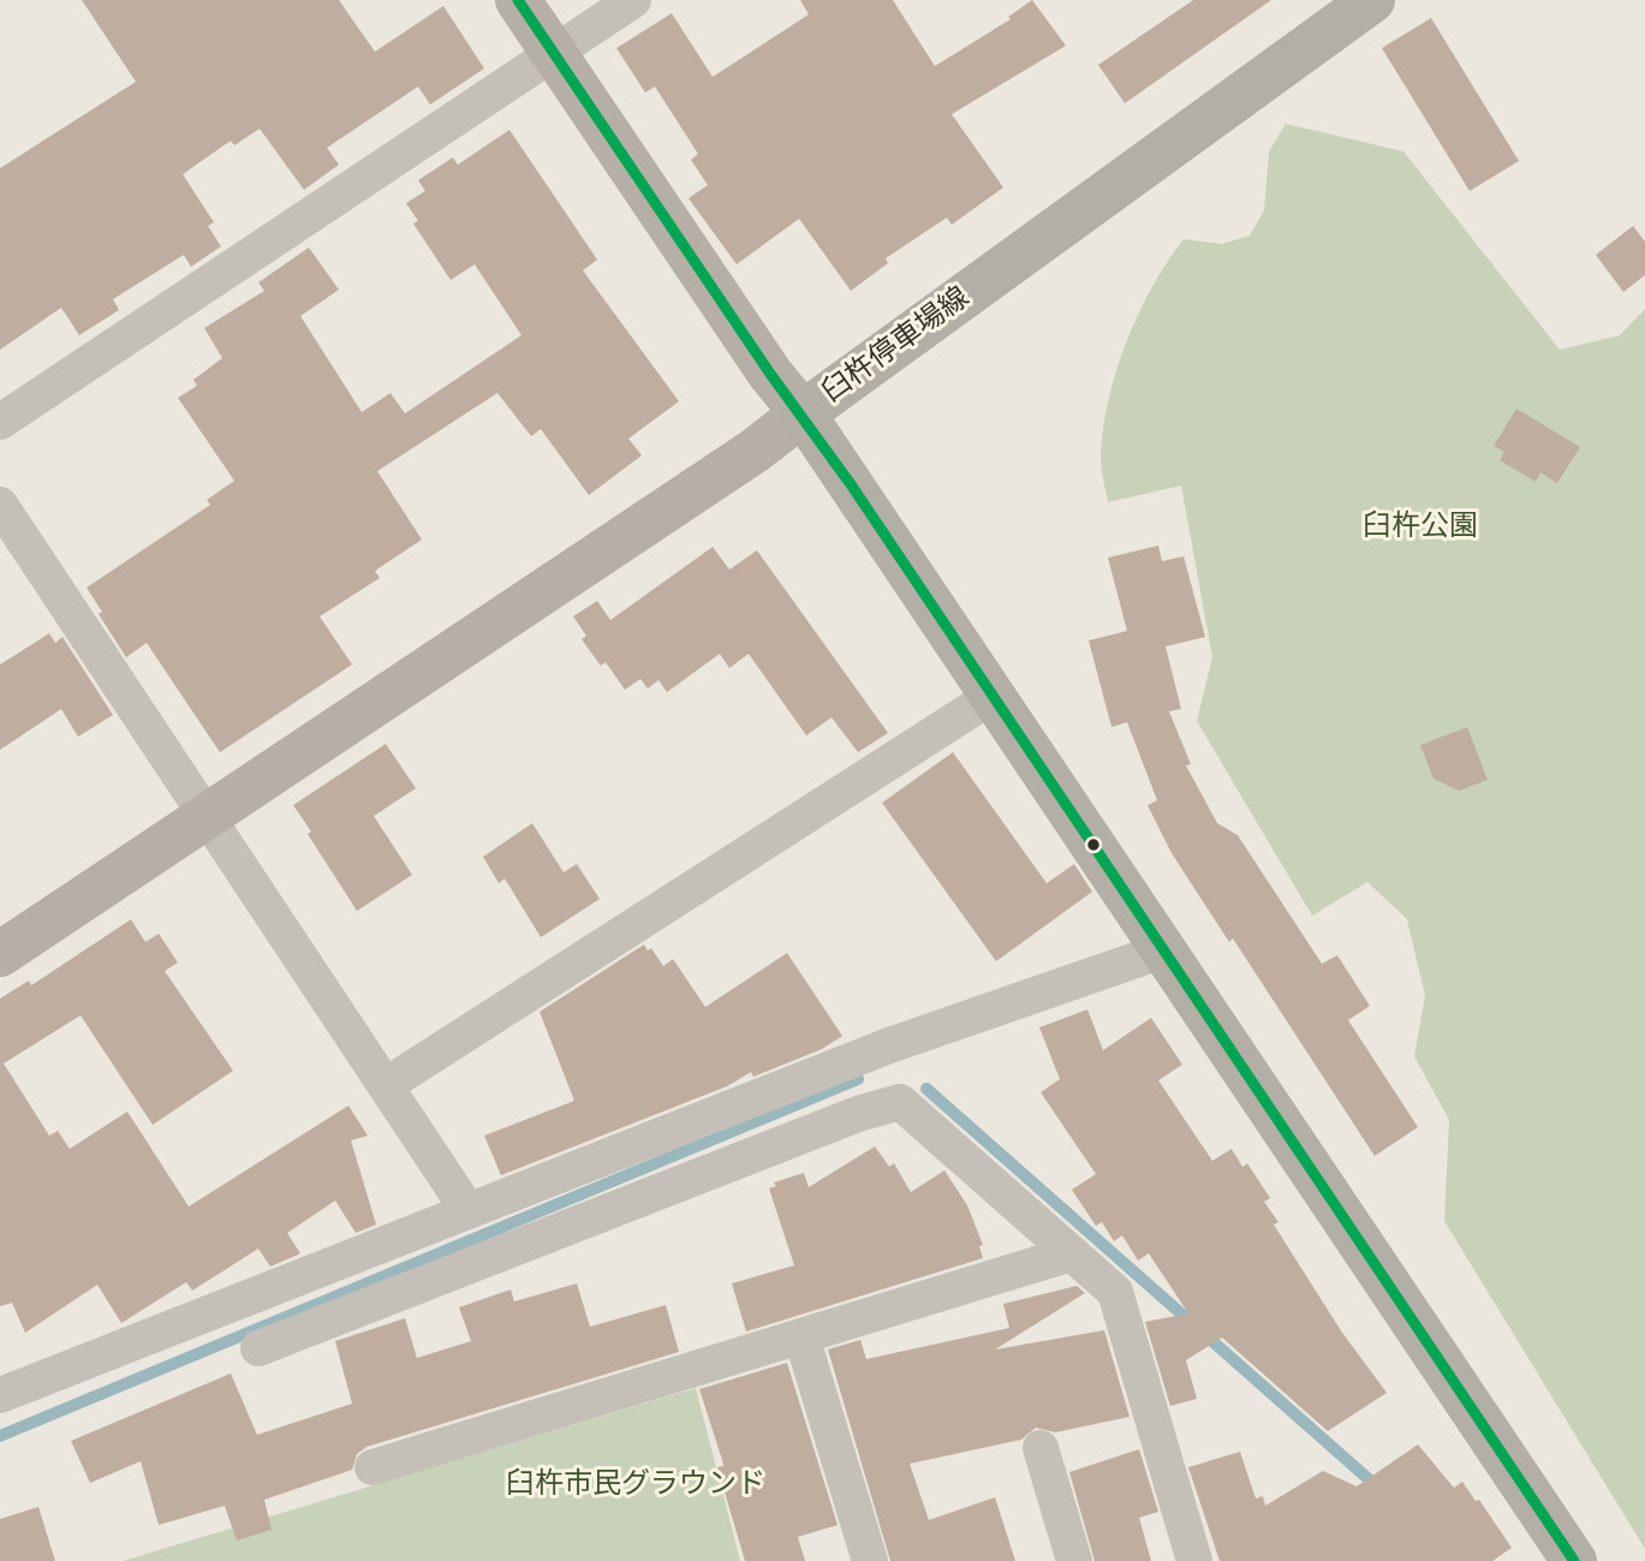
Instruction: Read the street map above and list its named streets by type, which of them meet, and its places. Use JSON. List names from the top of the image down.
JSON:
{
  "streets": {
    "main road": ["臼杵停車場線"]
  },
  "parks": ["臼杵公園", "臼杵市民グラウンド"]
}
